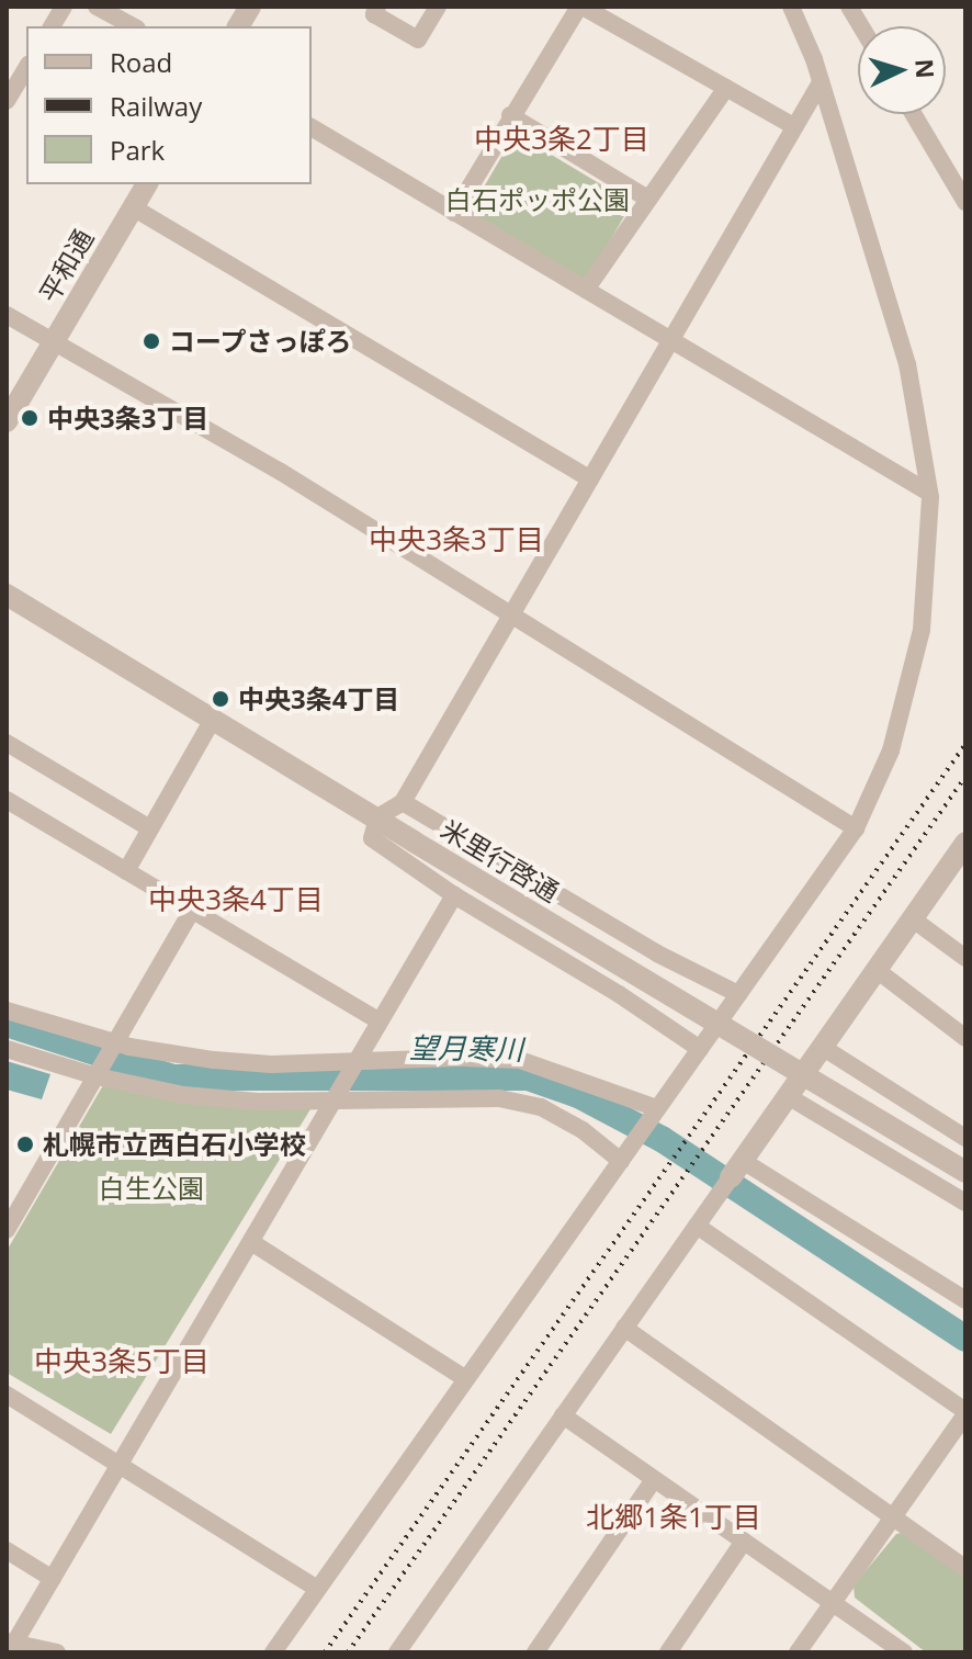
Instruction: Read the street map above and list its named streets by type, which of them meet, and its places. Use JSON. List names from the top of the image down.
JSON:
{
  "streets": {
    "street": ["平和通", "米里行啓通"]
  },
  "districts": [
    "中央3条2丁目",
    "中央3条3丁目",
    "中央3条4丁目",
    "中央3条5丁目",
    "北郷1条1丁目"
  ],
  "water": ["望月寒川"],
  "parks": ["白石ポッポ公園", "白生公園"],
  "places": [
    "コープさっぽろ",
    "中央3条3丁目",
    "中央3条4丁目",
    "札幌市立西白石小学校"
  ],
  "legend": ["Road", "Railway", "Park"],
  "north": "right"
}
